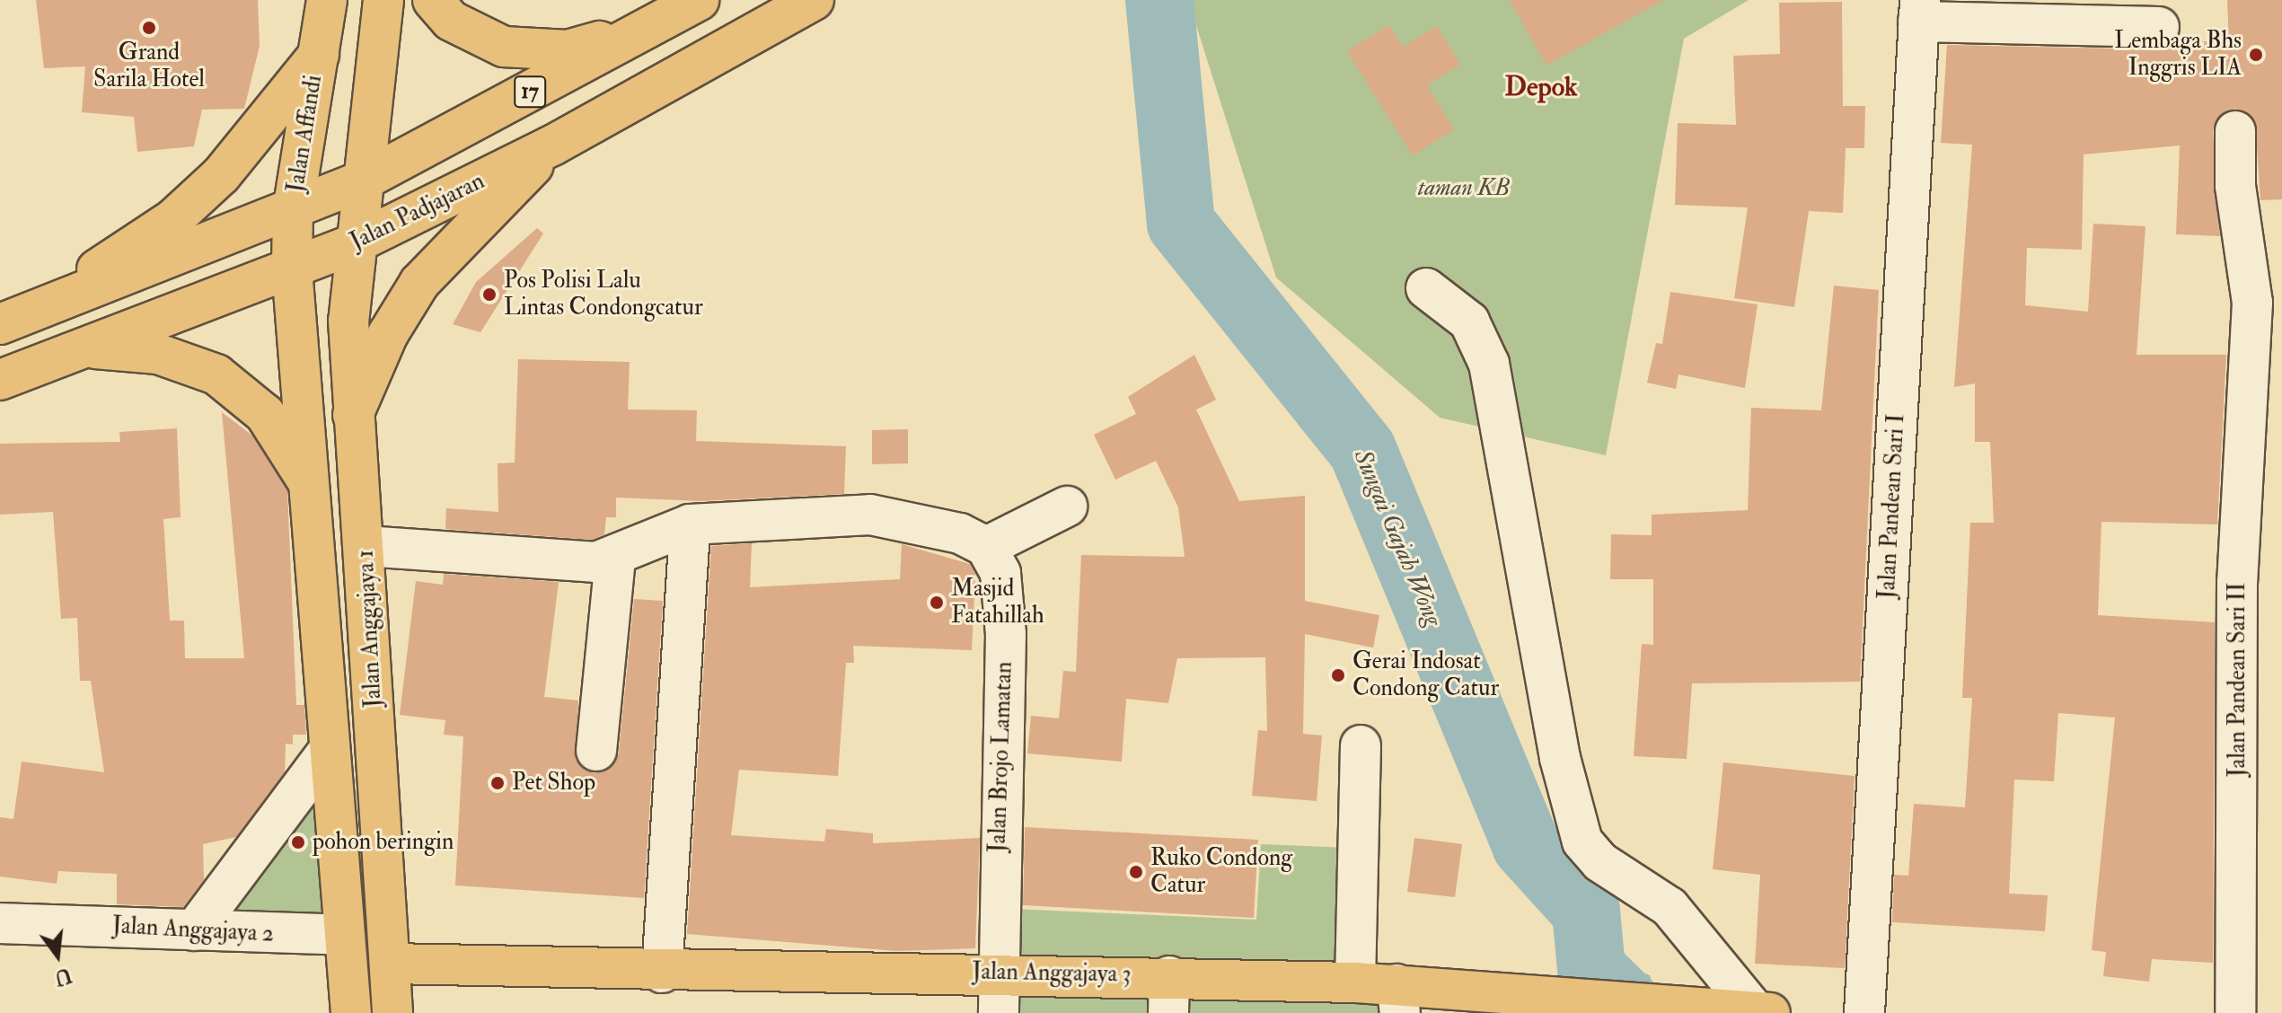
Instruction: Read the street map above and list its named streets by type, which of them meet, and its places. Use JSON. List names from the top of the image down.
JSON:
{
  "streets": {
    "main road": [
      "17",
      "Jalan Affandi",
      "Jalan Padjajaran",
      "Jalan Anggajaya 1",
      "Jalan Anggajaya 3"
    ],
    "street": [
      "Jalan Pandean Sari I",
      "Jalan Pandean Sari II",
      "Jalan Brojo Lamatan",
      "Jalan Anggajaya 2"
    ]
  },
  "crossings": [
    ["17", "Jalan Affandi"],
    ["Jalan Affandi", "Jalan Padjajaran"],
    ["Jalan Padjajaran", "Jalan Anggajaya 1"],
    ["Jalan Anggajaya 1", "Jalan Anggajaya 3"],
    ["Jalan Brojo Lamatan", "Jalan Anggajaya 3"]
  ],
  "districts": ["Depok"],
  "water": ["Sungai Gajah Wong"],
  "parks": ["taman KB"],
  "places": [
    "Grand Sarila Hotel",
    "Lembaga Bhs Inggris LIA",
    "Pos Polisi Lalu Lintas Condongcatur",
    "Masjid Fatahillah",
    "Gerai Indosat Condong Catur",
    "Pet Shop",
    "pohon beringin",
    "Ruko Condong Catur"
  ],
  "north": "bottom"
}
